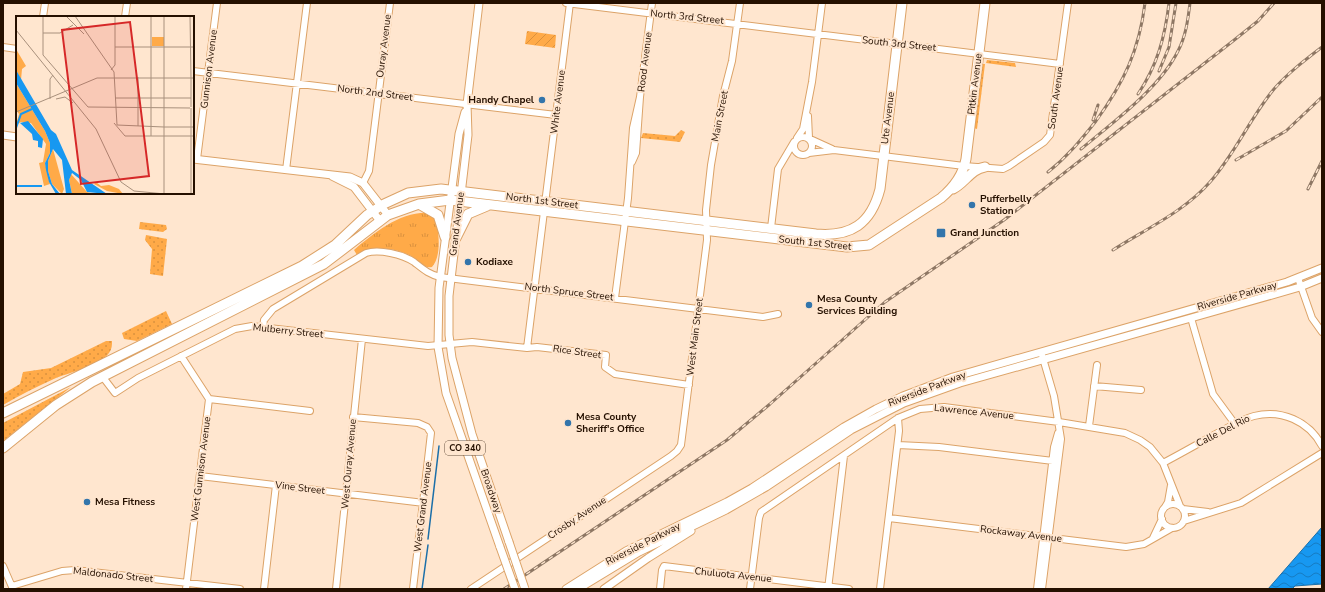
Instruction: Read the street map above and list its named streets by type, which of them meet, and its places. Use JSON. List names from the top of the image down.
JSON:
{
  "streets": {
    "highway": [
      "Pitkin Avenue",
      "Ute Avenue",
      "North 1st Street",
      "South 1st Street"
    ],
    "main road": [
      "Grand Avenue",
      "Riverside Parkway",
      "CO 340",
      "Broadway"
    ],
    "street": [
      "North 3rd Street",
      "South 3rd Street",
      "Ouray Avenue",
      "Rood Avenue",
      "Gunnison Avenue",
      "North 2nd Street",
      "South Avenue",
      "White Avenue",
      "Main Street",
      "North Spruce Street",
      "Mulberry Street",
      "West Main Street",
      "Rice Street",
      "Lawrence Avenue",
      "Calle Del Rio",
      "West Ouray Avenue",
      "West Gunnison Avenue",
      "Vine Street",
      "West Grand Avenue",
      "Crosby Avenue",
      "Rockaway Avenue",
      "Maldonado Street",
      "Chuluota Avenue"
    ]
  },
  "crossings": [
    ["North 3rd Street", "South 3rd Street"],
    ["North 3rd Street", "Rood Avenue"],
    ["North 3rd Street", "White Avenue"],
    ["North 3rd Street", "Main Street"],
    ["South 3rd Street", "Pitkin Avenue"],
    ["South 3rd Street", "South Avenue"],
    ["South 3rd Street", "Main Street"],
    ["South 3rd Street", "Ute Avenue"],
    ["Ouray Avenue", "North 2nd Street"],
    ["Rood Avenue", "North 1st Street"],
    ["Rood Avenue", "North Spruce Street"],
    ["Gunnison Avenue", "North 2nd Street"],
    ["Pitkin Avenue", "South 1st Street"],
    ["North 2nd Street", "White Avenue"],
    ["North 2nd Street", "Grand Avenue"],
    ["White Avenue", "North 1st Street"],
    ["White Avenue", "North Spruce Street"],
    ["White Avenue", "Rice Street"],
    ["Main Street", "North 1st Street"],
    ["Main Street", "South 1st Street"],
    ["Main Street", "West Main Street"],
    ["Ute Avenue", "South 1st Street"],
    ["North 1st Street", "Grand Avenue"],
    ["North 1st Street", "South 1st Street"],
    ["North 1st Street", "Mulberry Street"],
    ["North 1st Street", "West Main Street"],
    ["North 1st Street", "CO 340"],
    ["Grand Avenue", "North Spruce Street"],
    ["Grand Avenue", "Mulberry Street"],
    ["Grand Avenue", "Rice Street"],
    ["Grand Avenue", "CO 340"],
    ["Grand Avenue", "Broadway"],
    ["South 1st Street", "West Main Street"],
    ["North Spruce Street", "Mulberry Street"],
    ["North Spruce Street", "West Main Street"],
    ["North Spruce Street", "CO 340"],
    ["Mulberry Street", "Rice Street"],
    ["Mulberry Street", "CO 340"],
    ["Mulberry Street", "West Ouray Avenue"],
    ["Mulberry Street", "Broadway"],
    ["West Main Street", "Rice Street"],
    ["West Main Street", "Crosby Avenue"],
    ["Rice Street", "Broadway"],
    ["Lawrence Avenue", "Calle Del Rio"],
    ["Lawrence Avenue", "Rockaway Avenue"],
    ["Lawrence Avenue", "Chuluota Avenue"],
    ["CO 340", "Broadway"],
    ["West Ouray Avenue", "Vine Street"],
    ["West Ouray Avenue", "West Grand Avenue"],
    ["West Gunnison Avenue", "Vine Street"],
    ["West Gunnison Avenue", "Maldonado Street"],
    ["Vine Street", "West Grand Avenue"]
  ],
  "places": {
    "other": [
      "Handy Chapel",
      "Pufferbelly Station",
      "Kodiaxe",
      "Mesa County Services Building",
      "Mesa County Sheriff's Office",
      "Mesa Fitness"
    ],
    "transit": ["Grand Junction"]
  }
}
